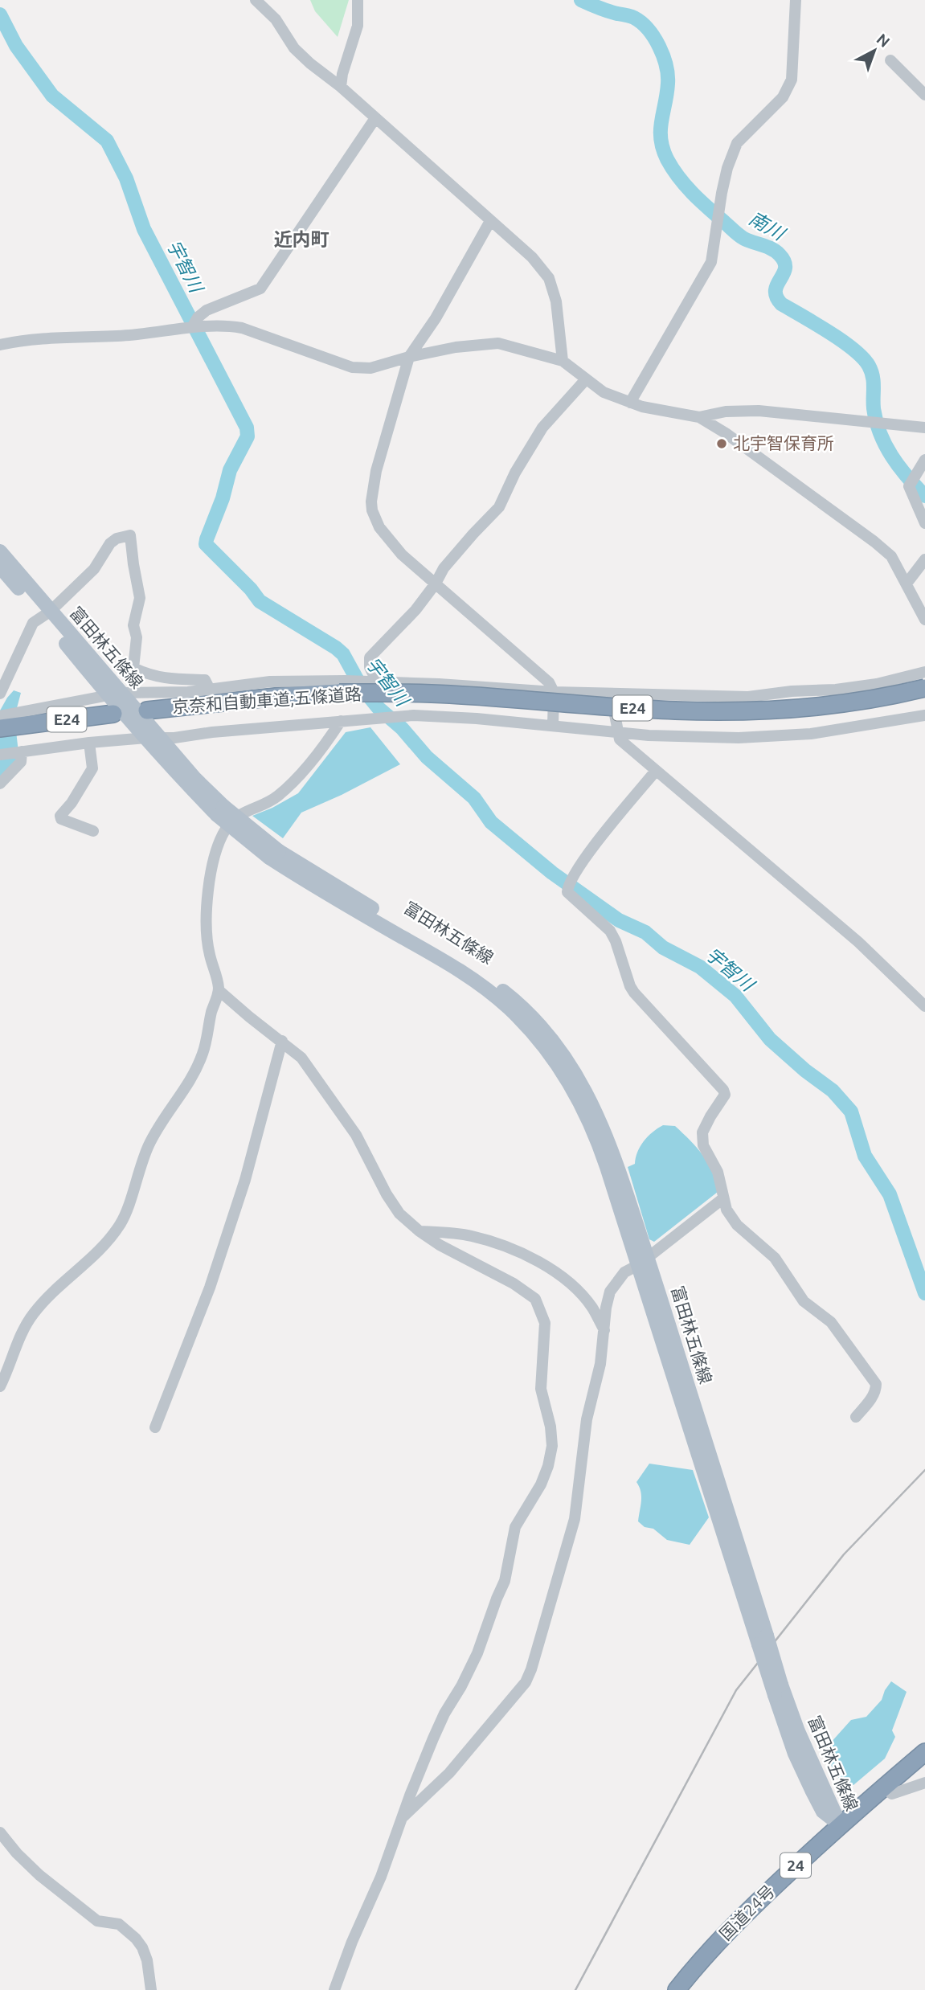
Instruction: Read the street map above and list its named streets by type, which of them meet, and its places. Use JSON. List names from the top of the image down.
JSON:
{
  "streets": {
    "highway": [
      "京奈和自動車道;五條道路",
      "E24",
      "24",
      "国道24号"
    ],
    "main road": ["富田林五條線"]
  },
  "crossings": [
    ["富田林五條線", "国道24号"]
  ],
  "districts": ["近内町"],
  "water": ["南川", "宇智川"],
  "places": ["北宇智保育所"],
  "north": "top right"
}
